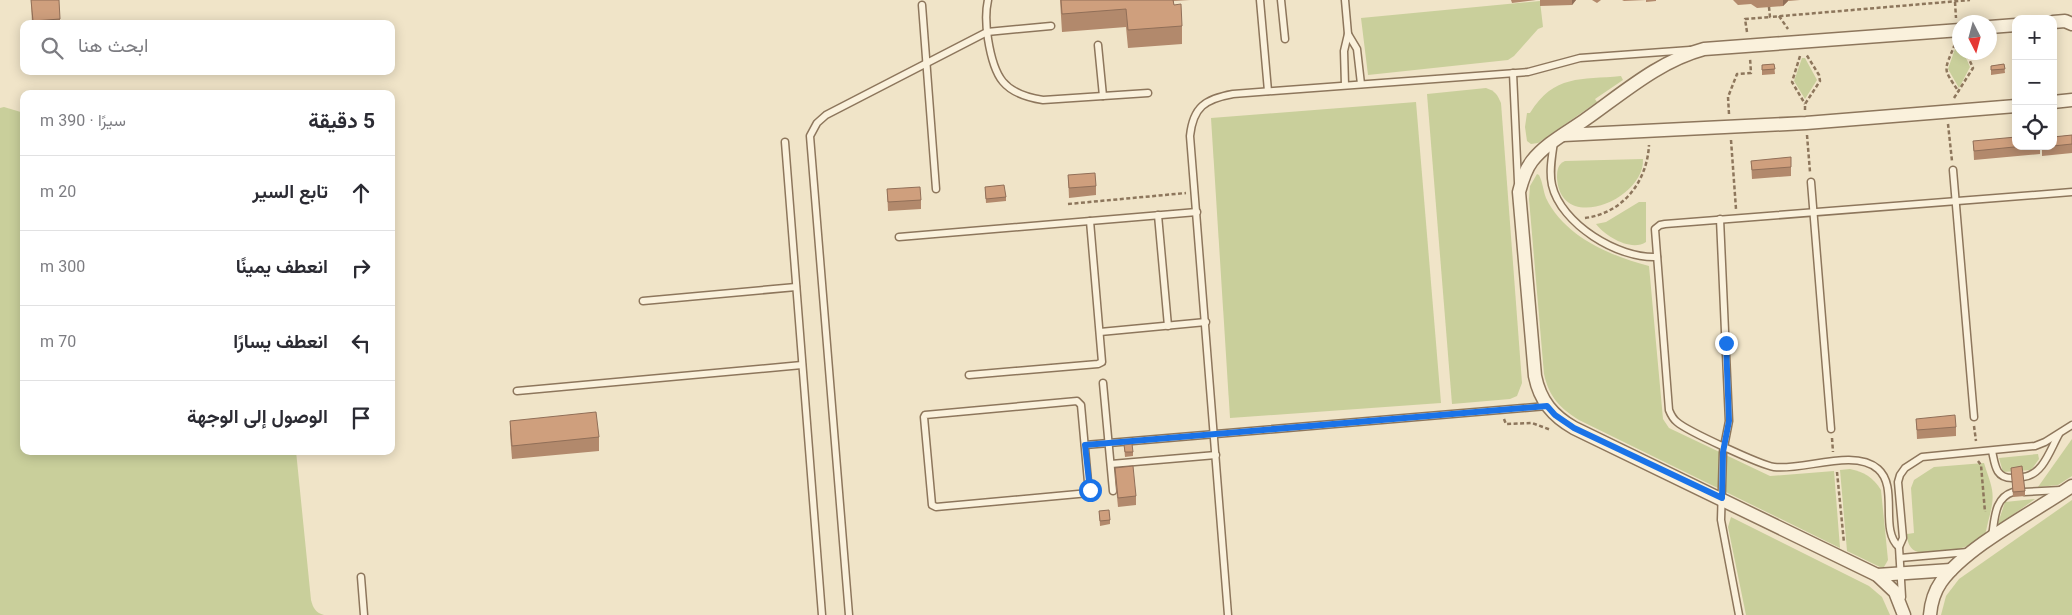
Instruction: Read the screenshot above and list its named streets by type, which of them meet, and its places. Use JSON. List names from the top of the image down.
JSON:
{
  "north": "bottom",
  "page": {
    "map_buttons": ["+", "−"],
    "search": "ابحث هنا",
    "heading": ["5 دقيقة", "سيرًا · 390 m"],
    "list": [
      ["تابع السير", "20 m"],
      ["انعطف يمينًا", "300 m"],
      ["انعطف يسارًا", "70 m"],
      "الوصول إلى الوجهة"
    ]
  }
}
